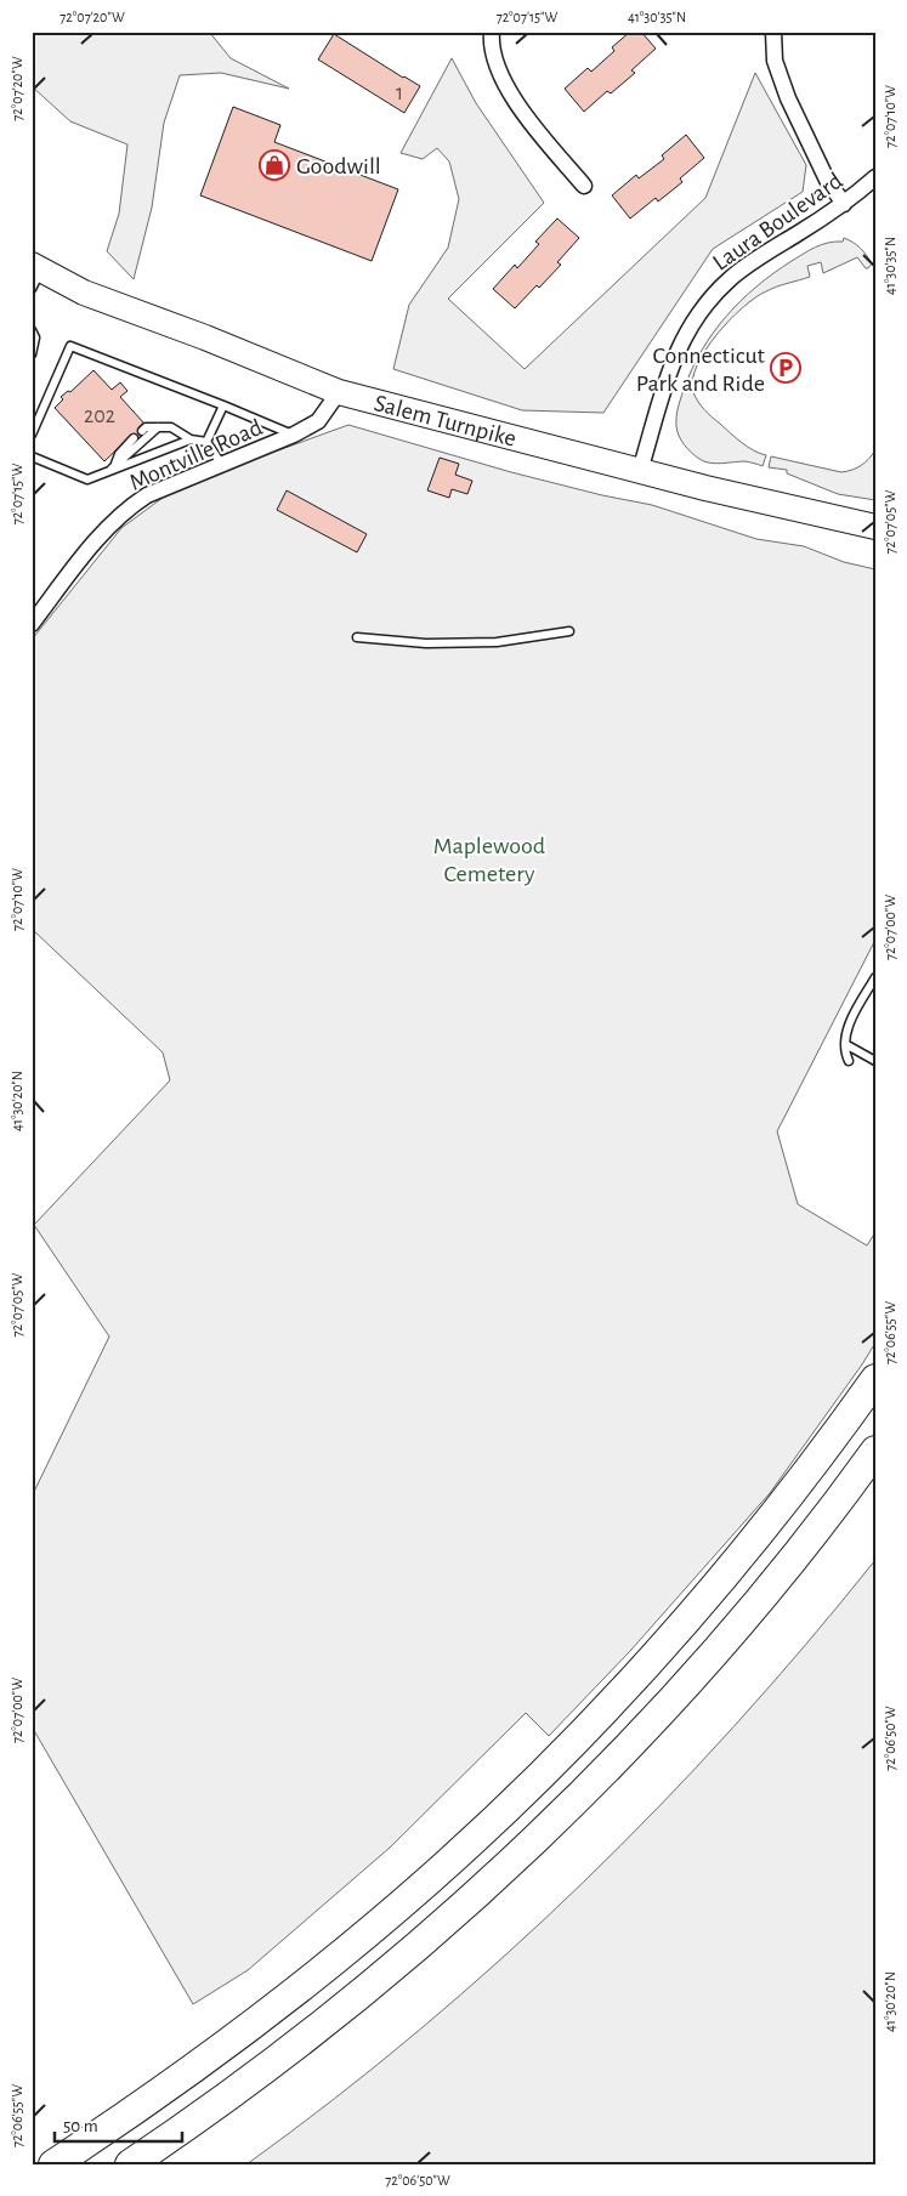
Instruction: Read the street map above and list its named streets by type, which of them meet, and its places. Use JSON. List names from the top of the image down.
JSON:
{
  "streets": {
    "main road": ["Salem Turnpike"],
    "street": ["Laura Boulevard", "Montville Road"]
  },
  "crossings": [
    ["Laura Boulevard", "Salem Turnpike"],
    ["Salem Turnpike", "Montville Road"]
  ],
  "parks": ["Maplewood Cemetery"],
  "places": {
    "shop": ["Goodwill"],
    "parking": ["Connecticut Park and Ride"]
  },
  "house_numbers": ["1", "202"],
  "scale_bar": "50 m",
  "coordinates": [
    "72°07'20\"W",
    "72°07'15\"W",
    "41°30'35\"N",
    "72°07'10\"W",
    "72°07'05\"W",
    "72°07'00\"W",
    "41°30'20\"N",
    "72°06'55\"W",
    "72°06'50\"W"
  ]
}
